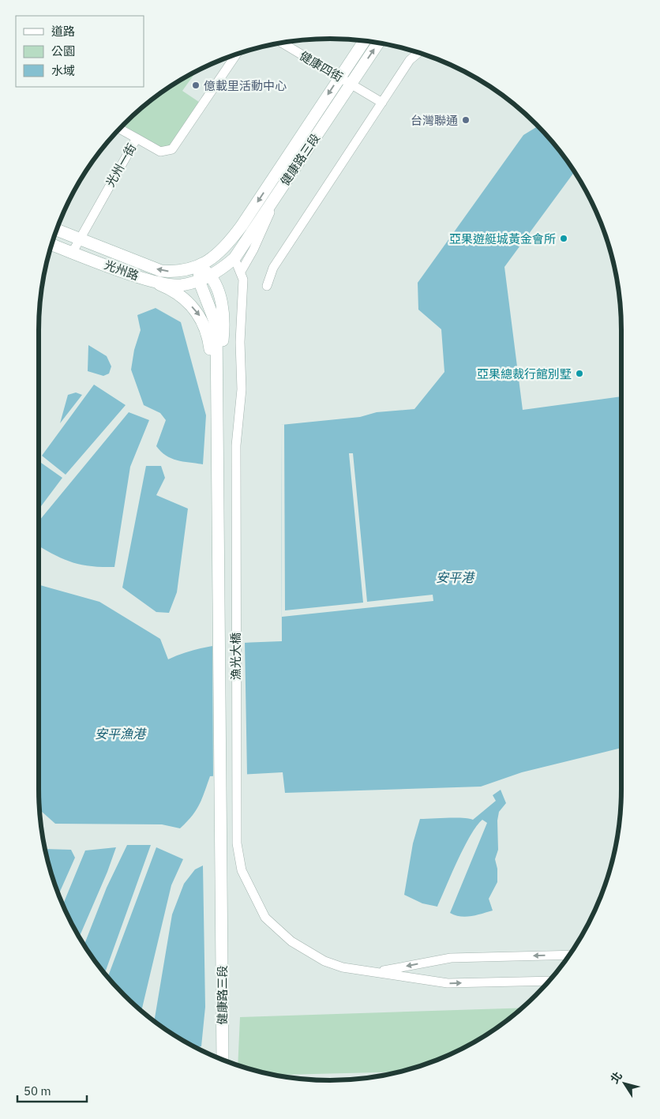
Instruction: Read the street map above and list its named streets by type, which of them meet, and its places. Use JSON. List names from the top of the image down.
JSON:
{
  "streets": {
    "street": [
      "健康四街",
      "健康路三段",
      "光州一街",
      "光州路",
      "漁光大橋"
    ]
  },
  "crossings": [
    ["健康四街", "健康路三段"],
    ["健康路三段", "光州路"],
    ["健康路三段", "漁光大橋"],
    ["光州一街", "光州路"]
  ],
  "water": ["安平港", "安平漁港"],
  "places": [
    "億載里活動中心",
    "台灣聯通",
    "亞果遊艇城黃金會所",
    "亞果總裁行館別墅"
  ],
  "legend": ["道路", "公園", "水域"],
  "scale_bar": "50 m",
  "north": "top left"
}
